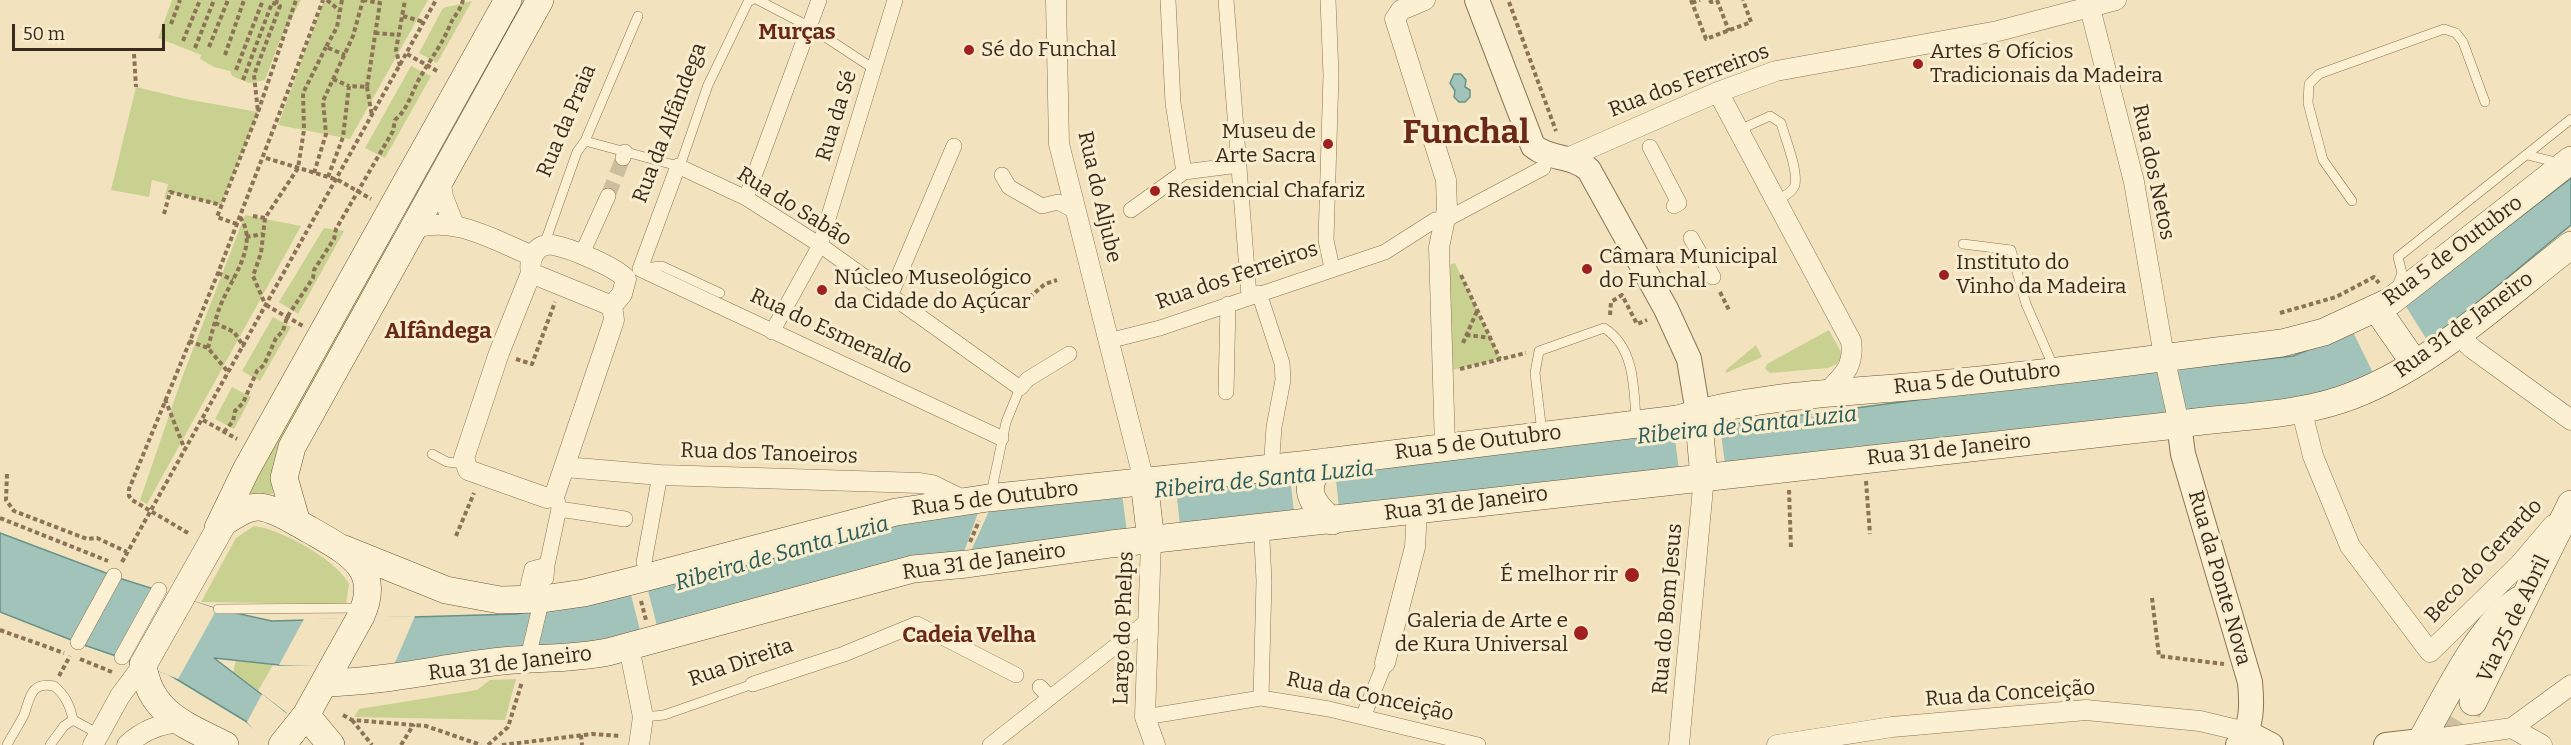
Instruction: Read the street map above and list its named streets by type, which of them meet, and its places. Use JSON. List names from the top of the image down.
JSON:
{
  "streets": {
    "main road": ["Rua 5 de Outubro", "Rua 31 de Janeiro", "Via 25 de Abril"],
    "street": [
      "Rua dos Ferreiros",
      "Rua da Sé",
      "Rua da Praia",
      "Rua da Alfândega",
      "Rua dos Netos",
      "Rua do Aljube",
      "Rua do Sabão",
      "Rua do Esmeraldo",
      "Rua dos Tanoeiros",
      "Beco do Gerardo",
      "Rua da Ponte Nova",
      "Rua do Bom Jesus",
      "Largo do Phelps",
      "Rua Direita",
      "Rua da Conceição"
    ]
  },
  "crossings": [
    ["Rua dos Ferreiros", "Rua dos Netos"],
    ["Rua da Sé", "Rua do Sabão"],
    ["Rua da Sé", "Rua do Esmeraldo"],
    ["Rua da Praia", "Rua do Sabão"],
    ["Rua da Alfândega", "Rua do Sabão"],
    ["Rua da Alfândega", "Rua do Esmeraldo"],
    ["Rua dos Netos", "Rua 5 de Outubro"],
    ["Rua dos Netos", "Rua 31 de Janeiro"],
    ["Rua dos Netos", "Rua da Ponte Nova"],
    ["Rua do Aljube", "Rua 5 de Outubro"],
    ["Rua 5 de Outubro", "Rua dos Tanoeiros"],
    ["Rua 31 de Janeiro", "Beco do Gerardo"],
    ["Rua 31 de Janeiro", "Rua da Ponte Nova"],
    ["Rua 31 de Janeiro", "Rua do Bom Jesus"],
    ["Rua 31 de Janeiro", "Largo do Phelps"],
    ["Beco do Gerardo", "Via 25 de Abril"],
    ["Rua da Ponte Nova", "Rua da Conceição"],
    ["Largo do Phelps", "Rua da Conceição"]
  ],
  "districts": [
    "Murças",
    "Funchal",
    "Alfândega",
    "Cadeia Velha"
  ],
  "water": ["Ribeira de Santa Luzia"],
  "places": [
    "Sé do Funchal",
    "Artes & Ofícios Tradicionais da Madeira",
    "Museu de Arte Sacra",
    "Residencial Chafariz",
    "Câmara Municipal do Funchal",
    "Instituto do Vinho da Madeira",
    "Núcleo Museológico da Cidade do Açúcar",
    "É melhor rir",
    "Galeria de Arte e de Kura Universal"
  ],
  "scale_bar": "50 m"
}
